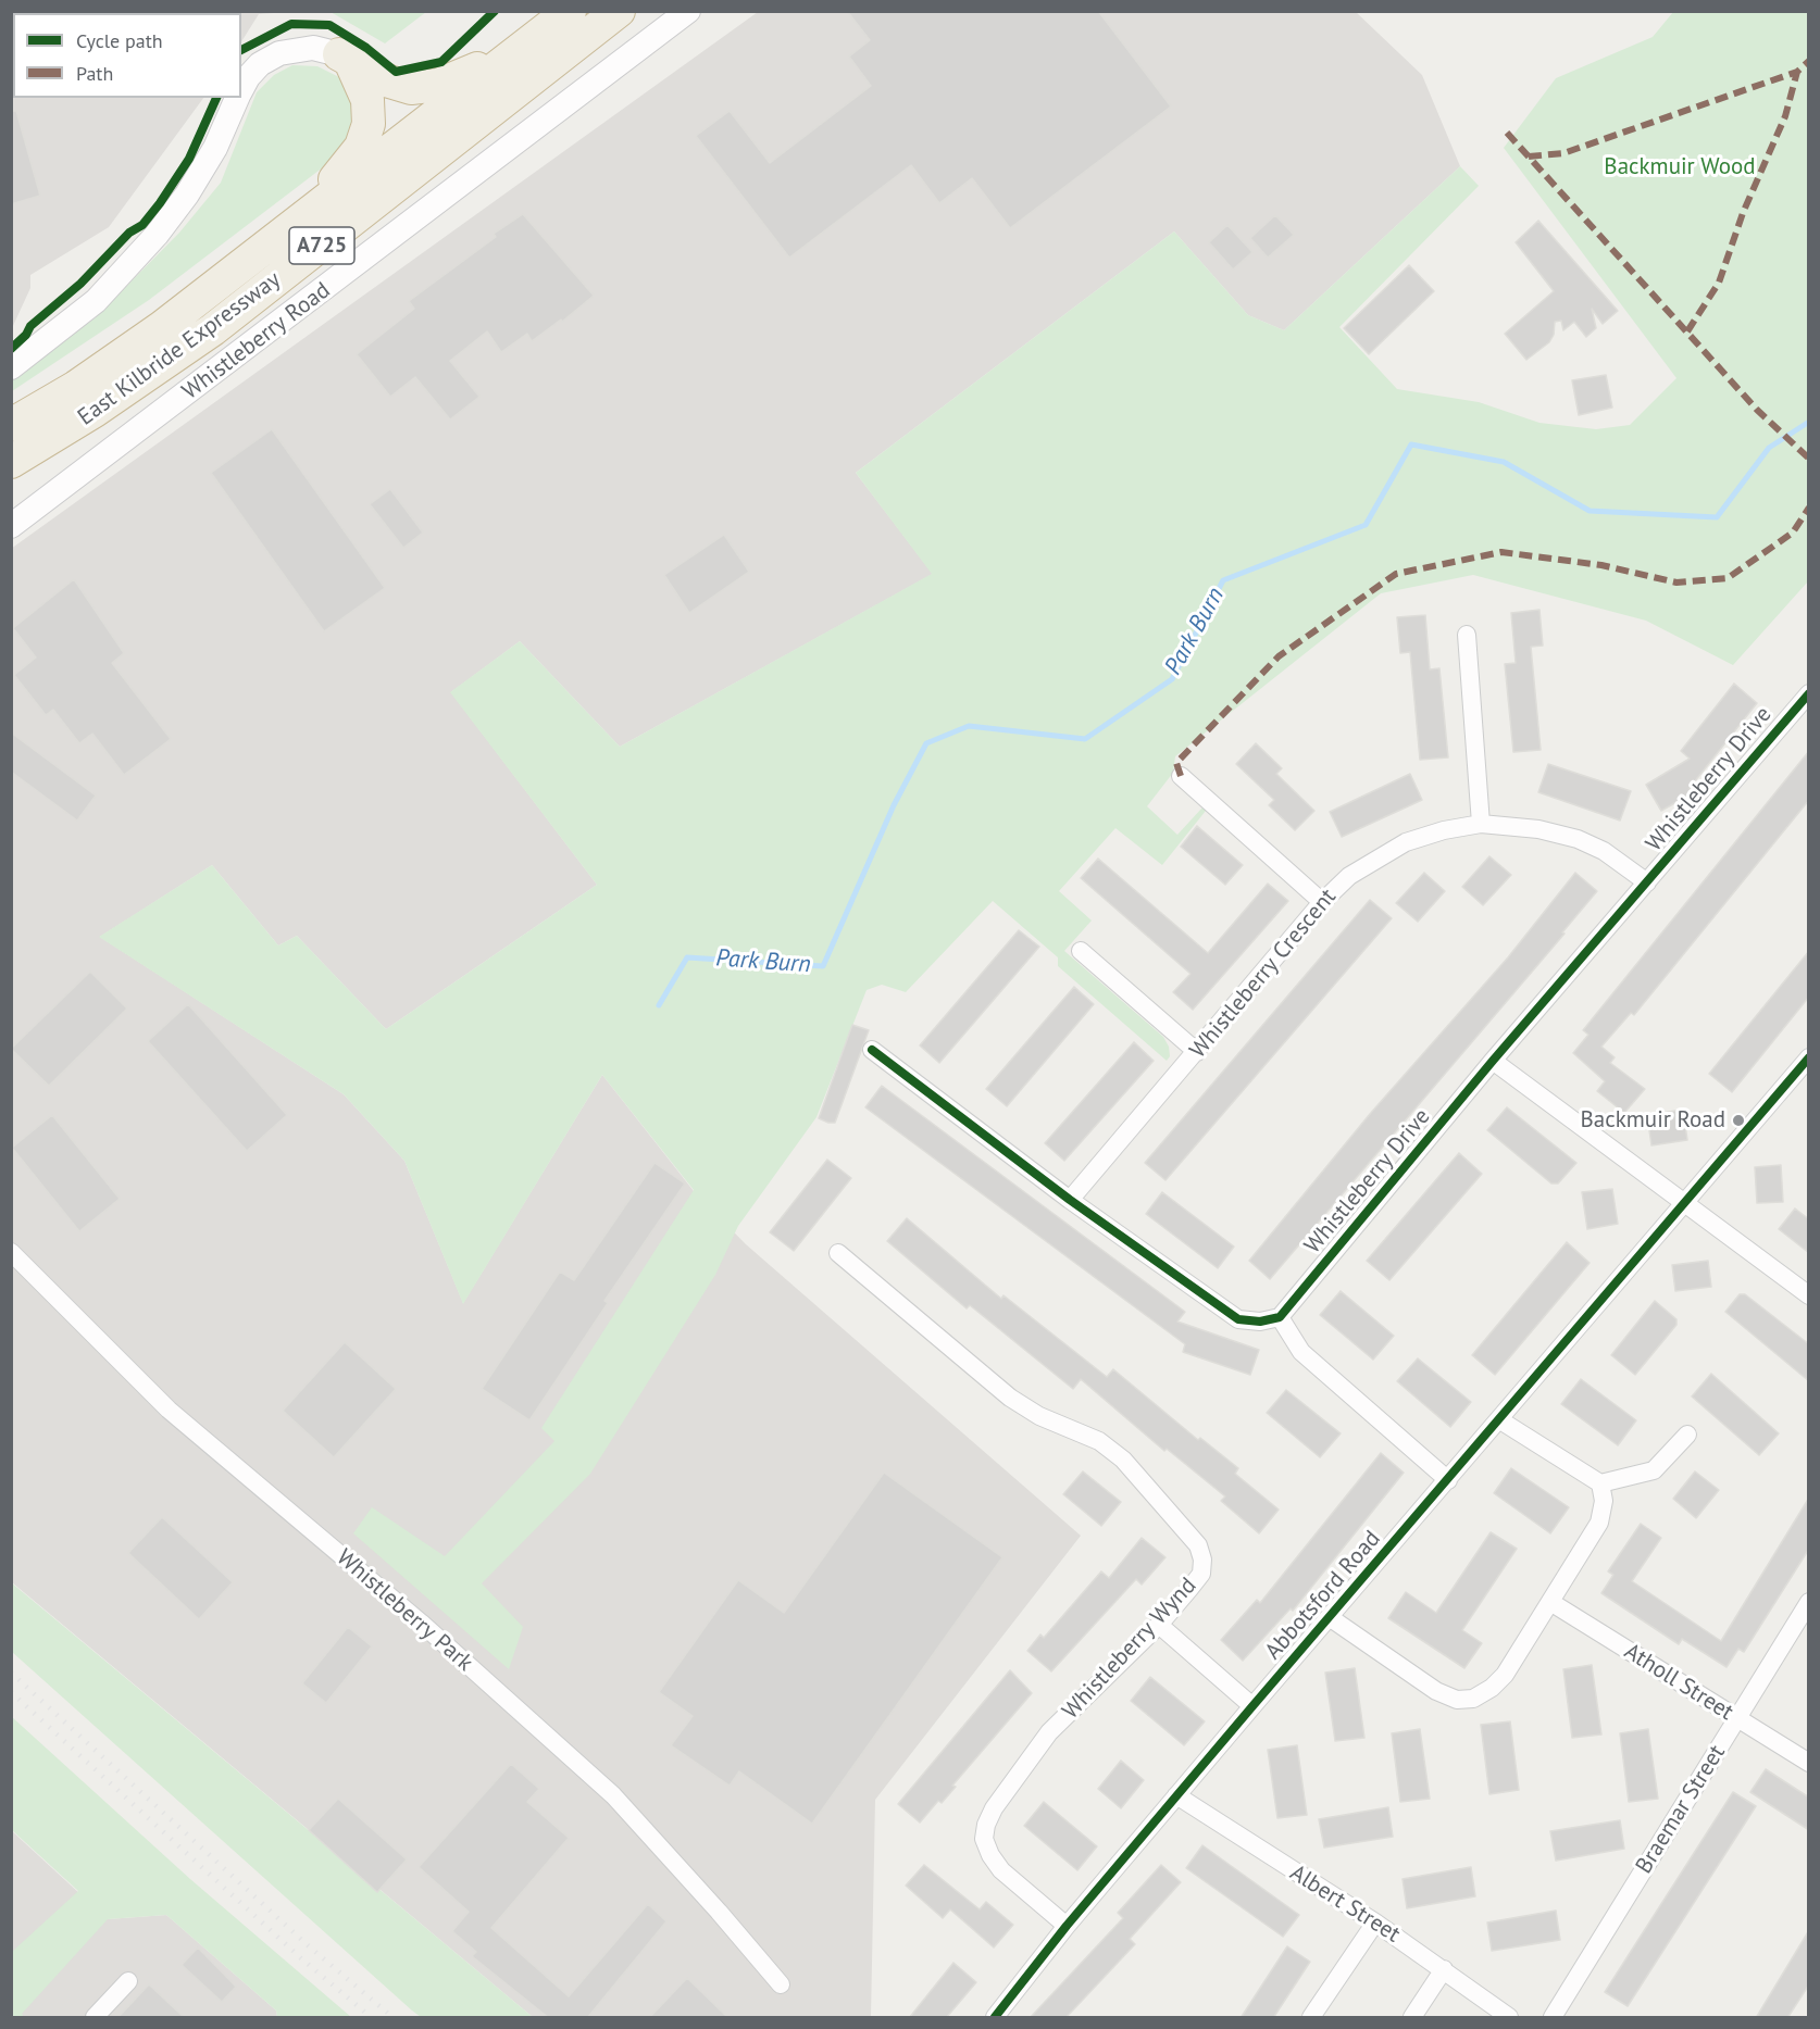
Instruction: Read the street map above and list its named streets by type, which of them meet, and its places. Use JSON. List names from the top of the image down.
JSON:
{
  "streets": {
    "highway": ["A725", "East Kilbride Expressway"],
    "main road": ["Whistleberry Road"],
    "street": [
      "Whistleberry Drive",
      "Whistleberry Crescent",
      "Abbotsford Road",
      "Whistleberry Park",
      "Whistleberry Wynd",
      "Atholl Street",
      "Braemar Street",
      "Albert Street"
    ]
  },
  "crossings": [
    ["Whistleberry Drive", "Whistleberry Crescent"],
    ["Abbotsford Road", "Whistleberry Wynd"],
    ["Abbotsford Road", "Albert Street"],
    ["Atholl Street", "Braemar Street"]
  ],
  "water": ["Park Burn"],
  "parks": ["Backmuir Wood"],
  "places": ["Backmuir Road"],
  "legend": ["Cycle path", "Path"]
}
